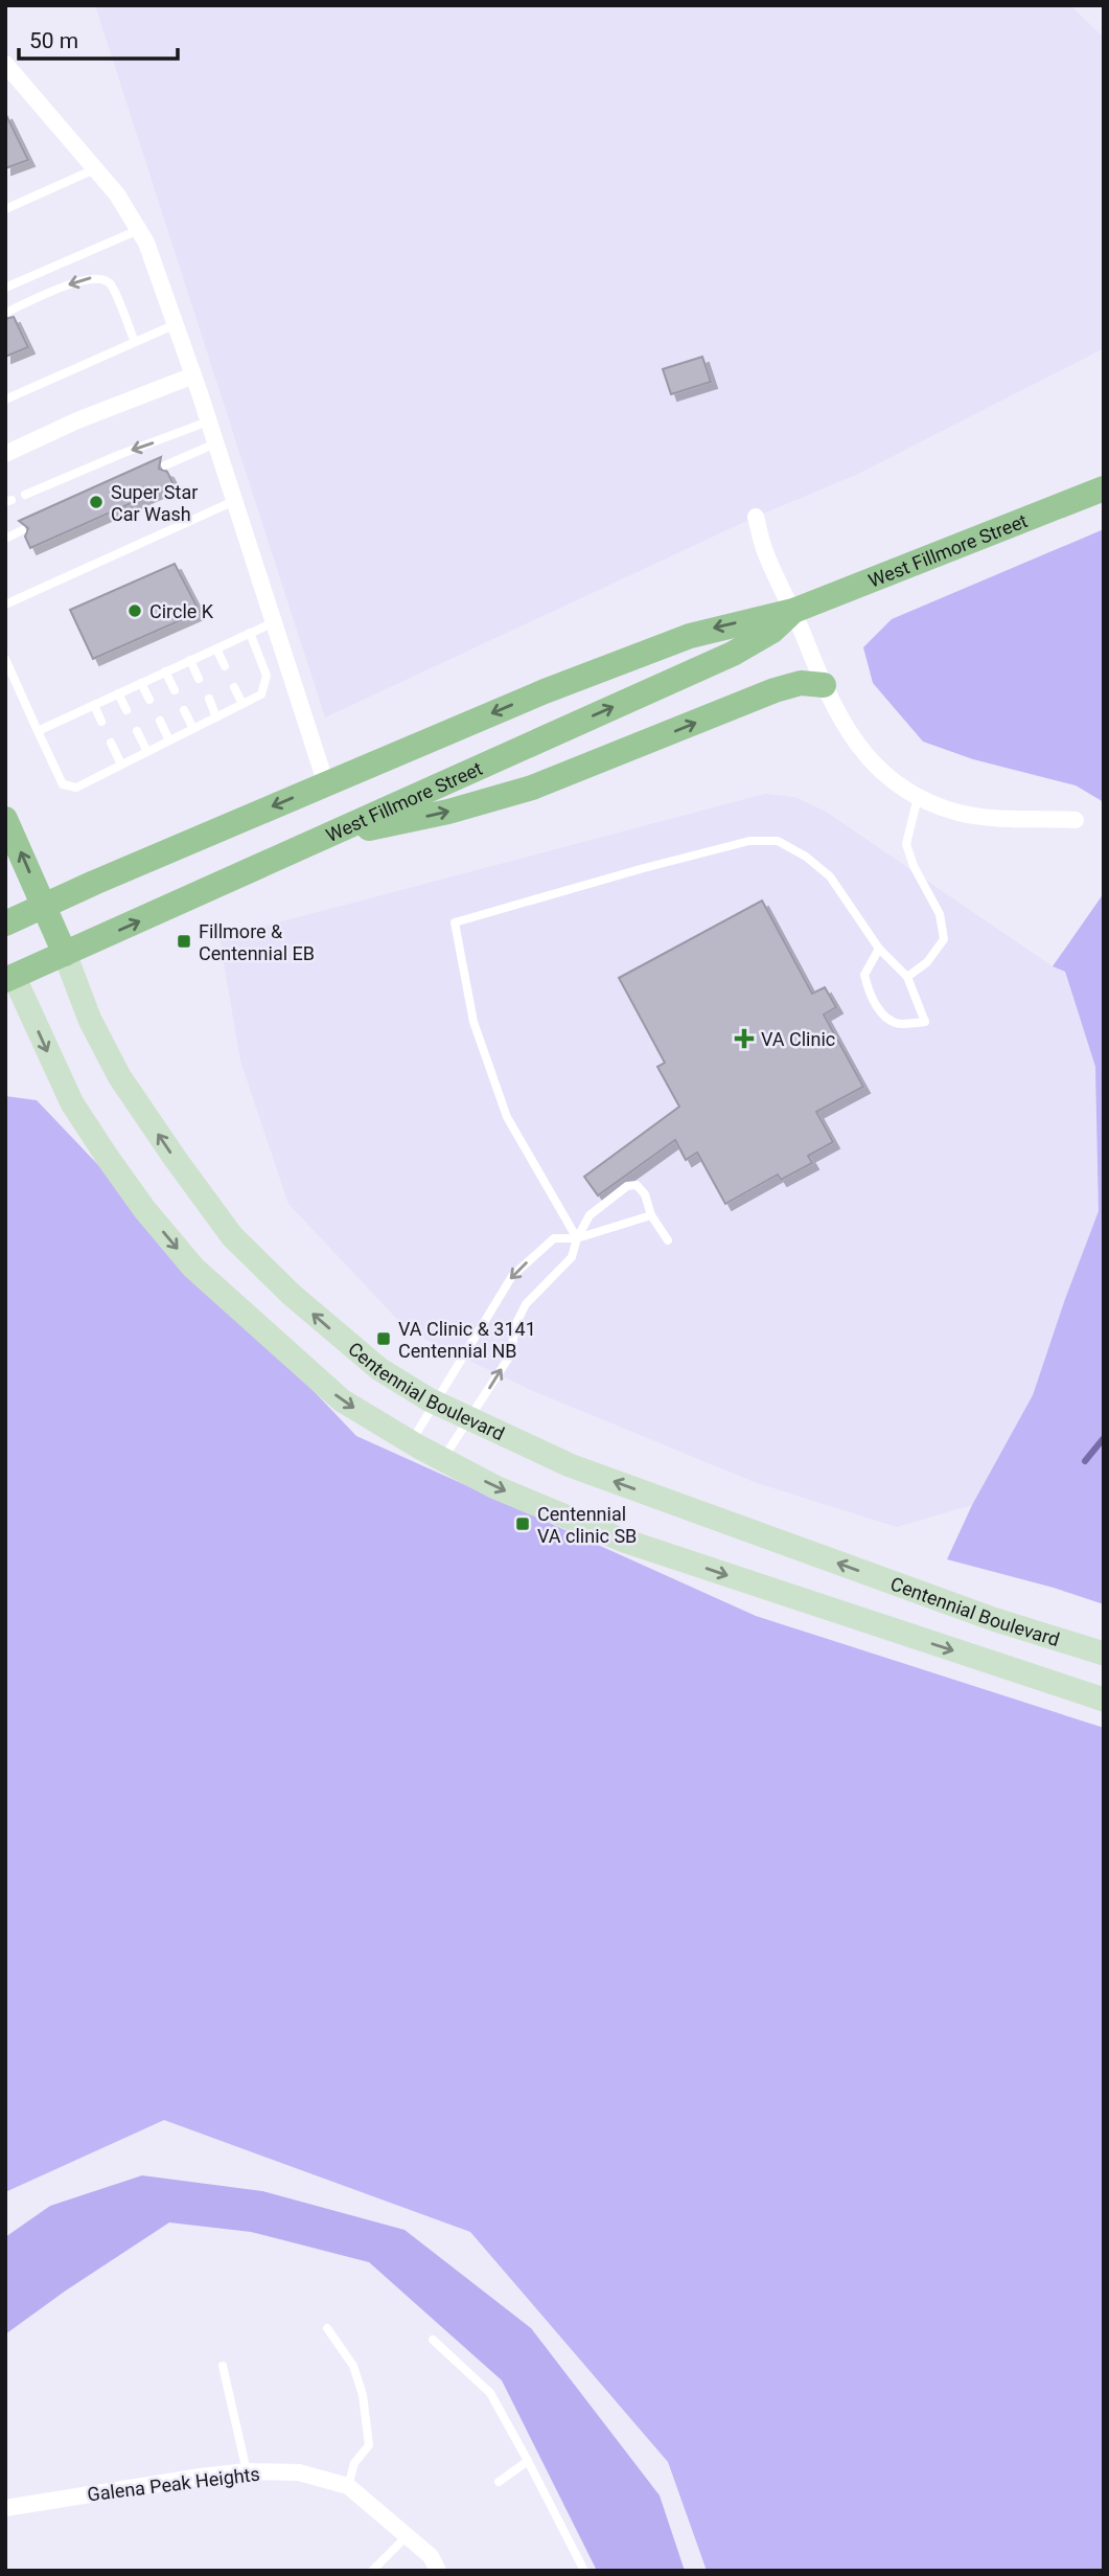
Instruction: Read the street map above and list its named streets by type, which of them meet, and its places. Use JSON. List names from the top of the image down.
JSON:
{
  "streets": {
    "main road": ["West Fillmore Street", "Centennial Boulevard"],
    "street": ["Galena Peak Heights"]
  },
  "crossings": [
    ["West Fillmore Street", "Centennial Boulevard"]
  ],
  "places": {
    "other": ["Super Star Car Wash", "Circle K"],
    "transit": ["Fillmore & Centennial EB", "VA Clinic & 3141 Centennial NB", "Centennial VA clinic SB"],
    "health": ["VA Clinic"]
  },
  "scale_bar": "50 m"
}
